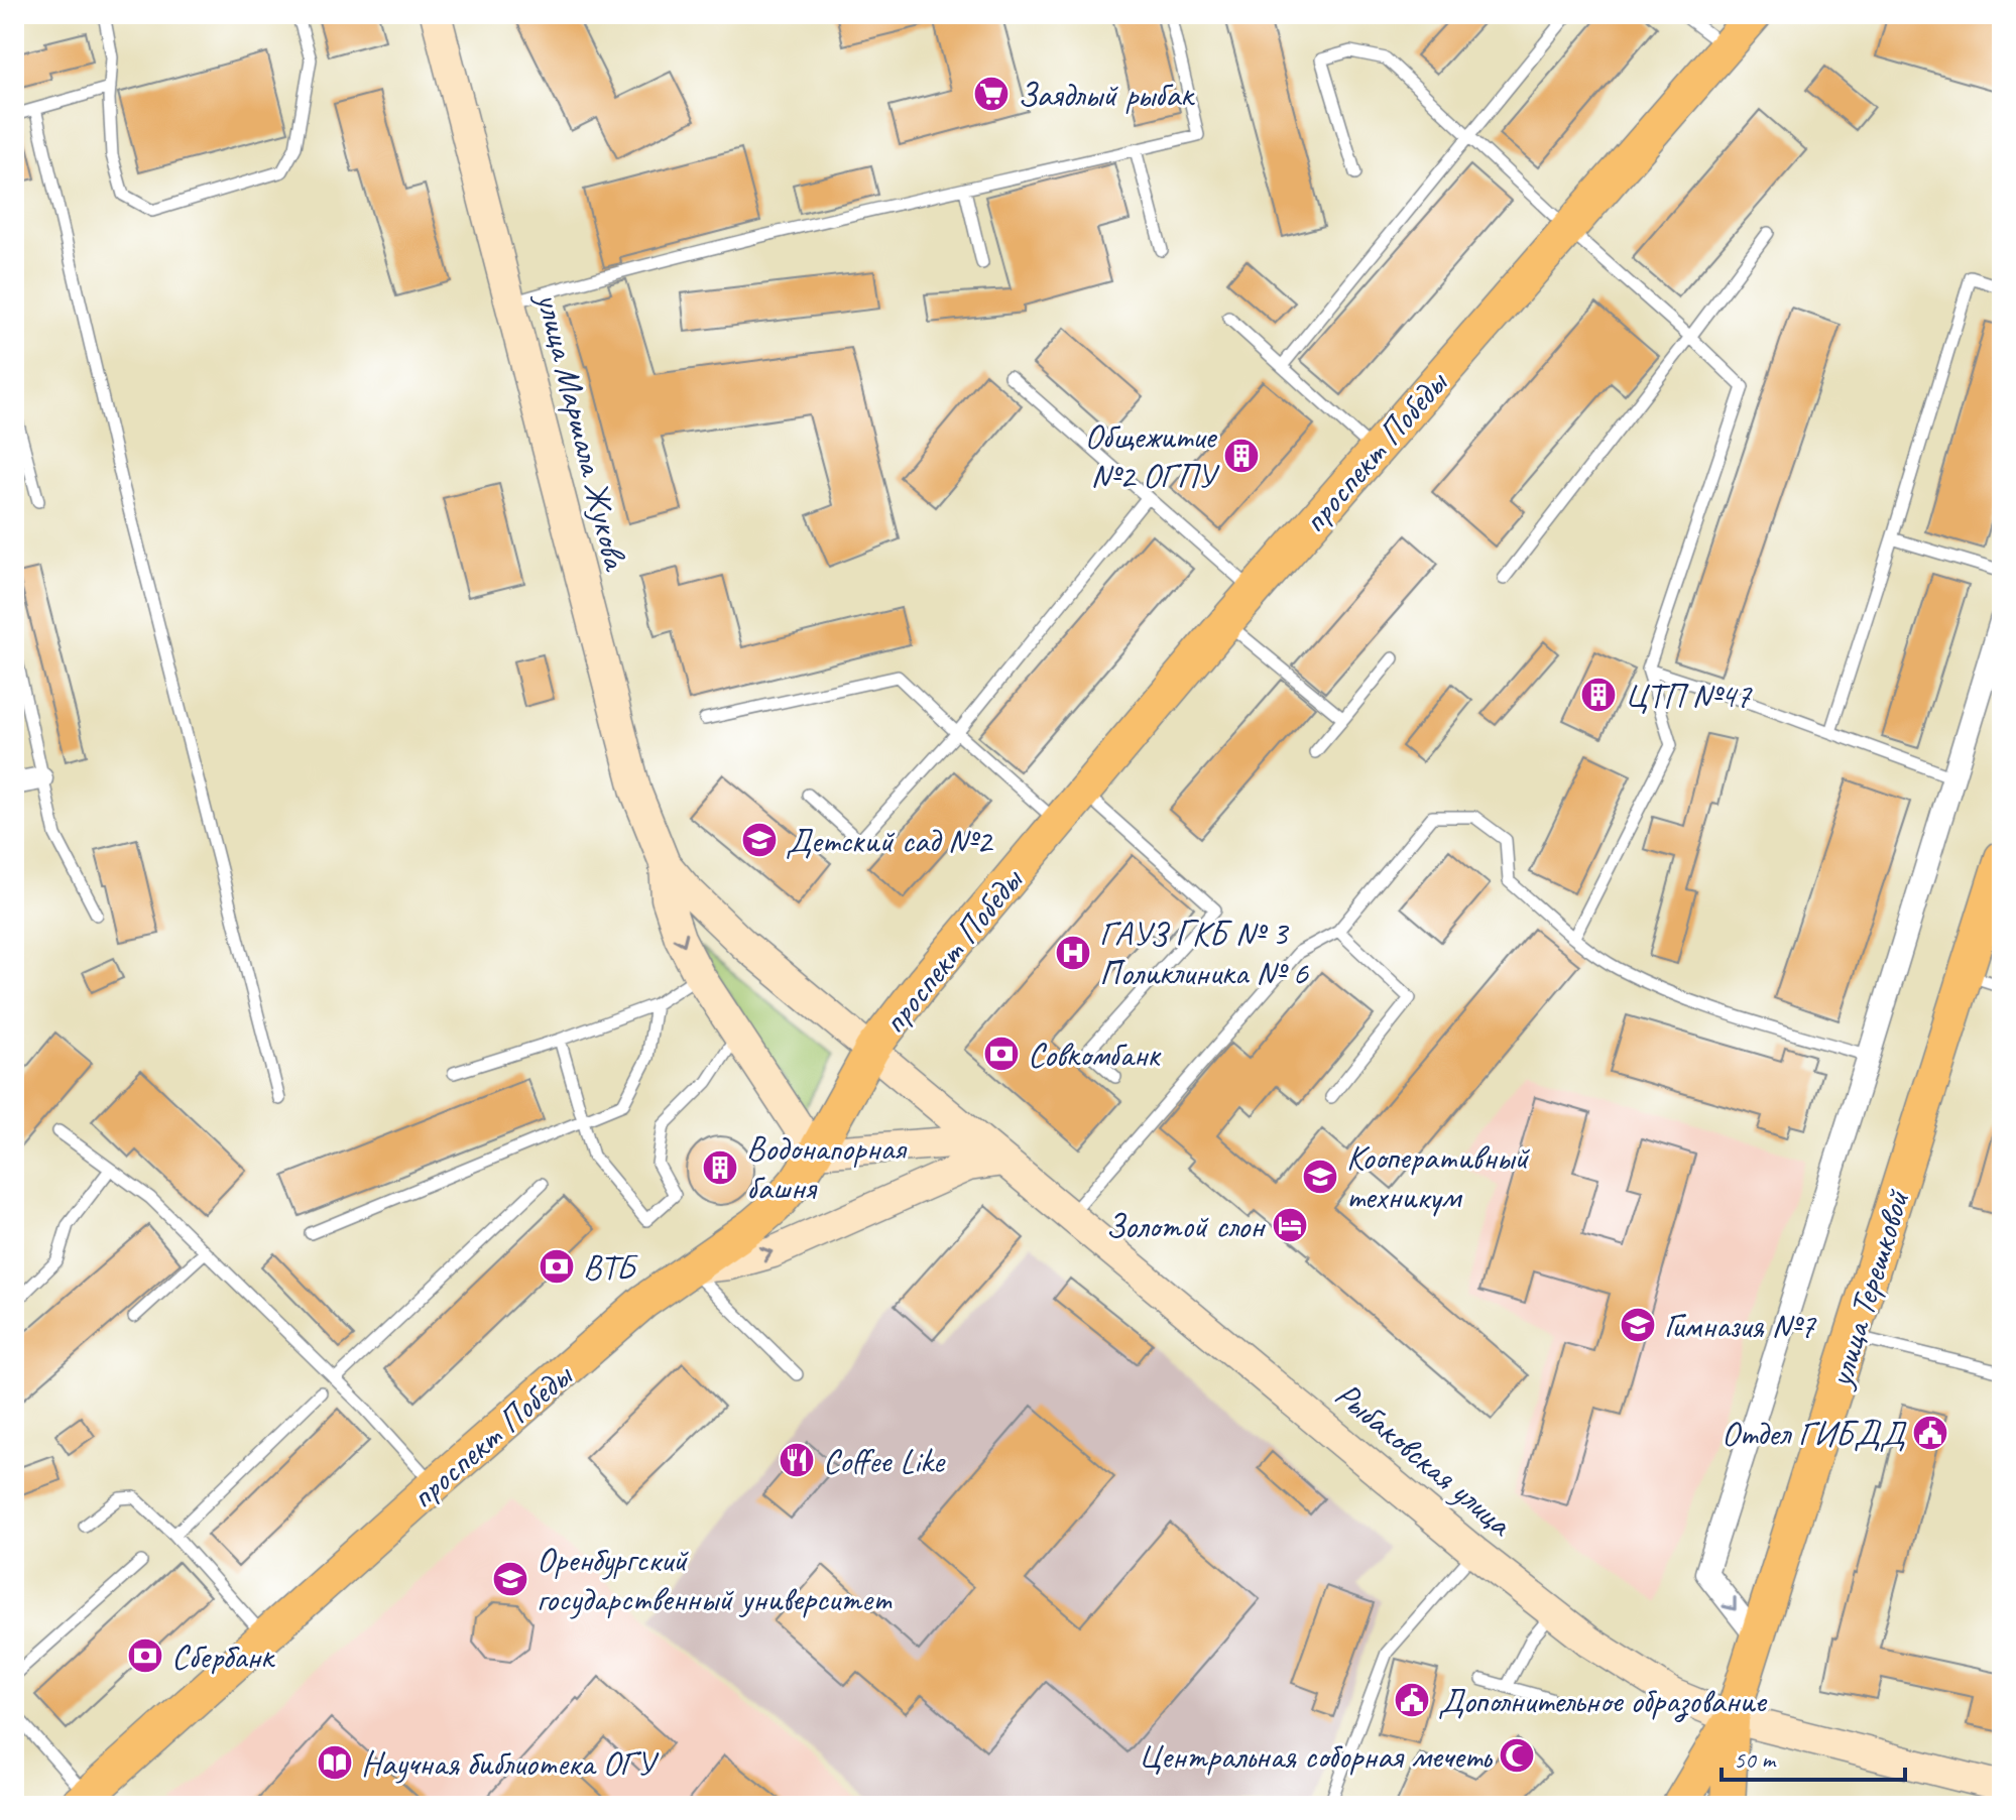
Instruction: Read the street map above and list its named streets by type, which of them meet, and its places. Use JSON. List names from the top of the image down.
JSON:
{
  "streets": {
    "main road": [
      "улица Маршала Жукова",
      "проспект Победы",
      "улица Терешковой",
      "Рыбаковская улица"
    ]
  },
  "crossings": [
    ["улица Маршала Жукова", "проспект Победы"],
    ["улица Маршала Жукова", "Рыбаковская улица"],
    ["проспект Победы", "Рыбаковская улица"],
    ["улица Терешковой", "Рыбаковская улица"]
  ],
  "places": {
    "supermarket": ["Заядлый рыбак"],
    "building": ["Общежитие №2 ОГПУ", "ЦТП №47", "Водонапорная башня"],
    "school or university": [
      "Детский сад №2",
      "Кооперативный техникум",
      "Гимназия №7",
      "Оренбургский государственный университет"
    ],
    "hospital": ["ГАУЗ ГКБ № 3 Поликлиника № 6"],
    "bank": ["Совкомбанк", "ВТБ", "Сбербанк"],
    "hotel": ["Золотой слон"],
    "public building": ["Отдел ГИБДД", "Дополнительное образование"],
    "restaurant": ["Coffee Like"],
    "mosque": ["Центральная соборная мечеть"],
    "library": ["Научная библиотека ОГУ"]
  },
  "scale_bar": "50 m"
}
